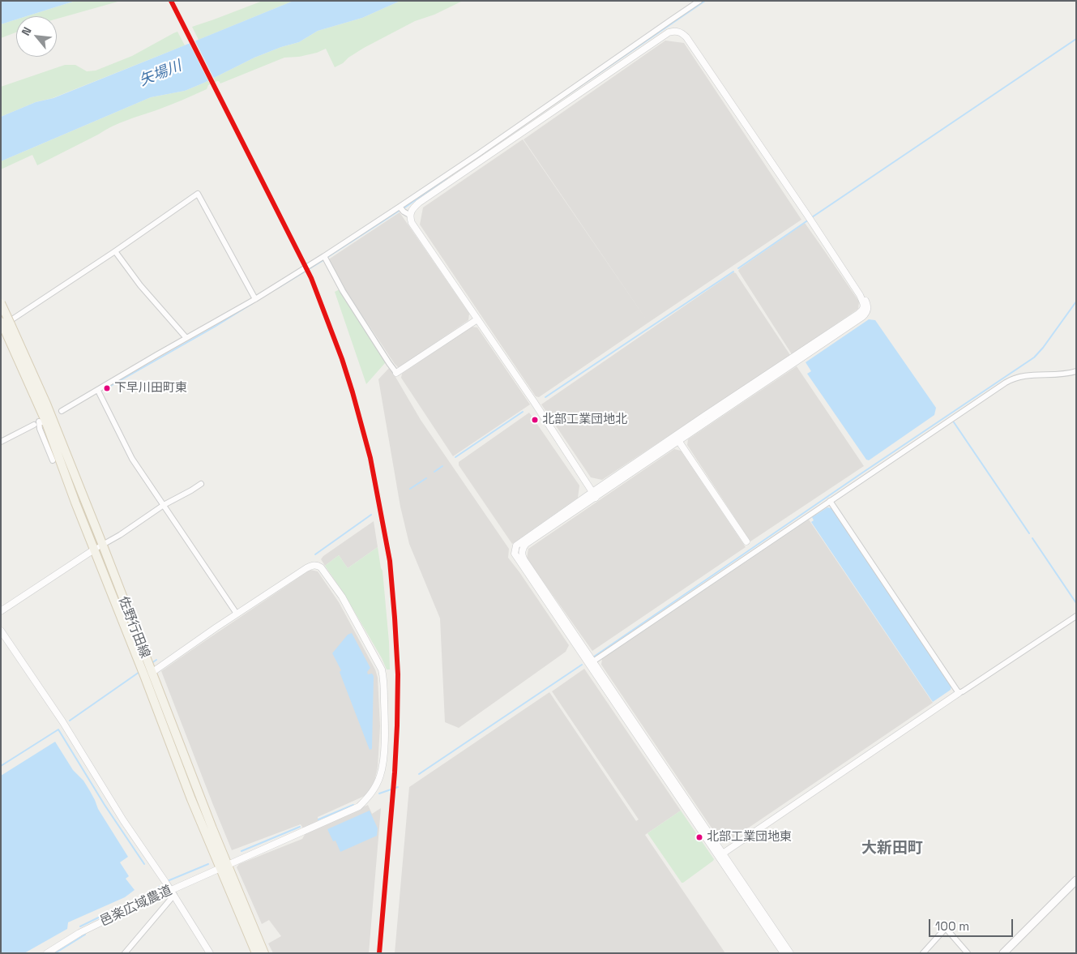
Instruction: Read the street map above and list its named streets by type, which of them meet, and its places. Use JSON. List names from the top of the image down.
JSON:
{
  "streets": {
    "main road": ["佐野行田線"],
    "street": ["邑楽広域農道"]
  },
  "crossings": [
    ["佐野行田線", "邑楽広域農道"]
  ],
  "districts": ["大新田町"],
  "water": ["矢場川"],
  "places": ["下早川田町東", "北部工業団地北", "北部工業団地東"],
  "scale_bar": "100 m",
  "north": "top left"
}
